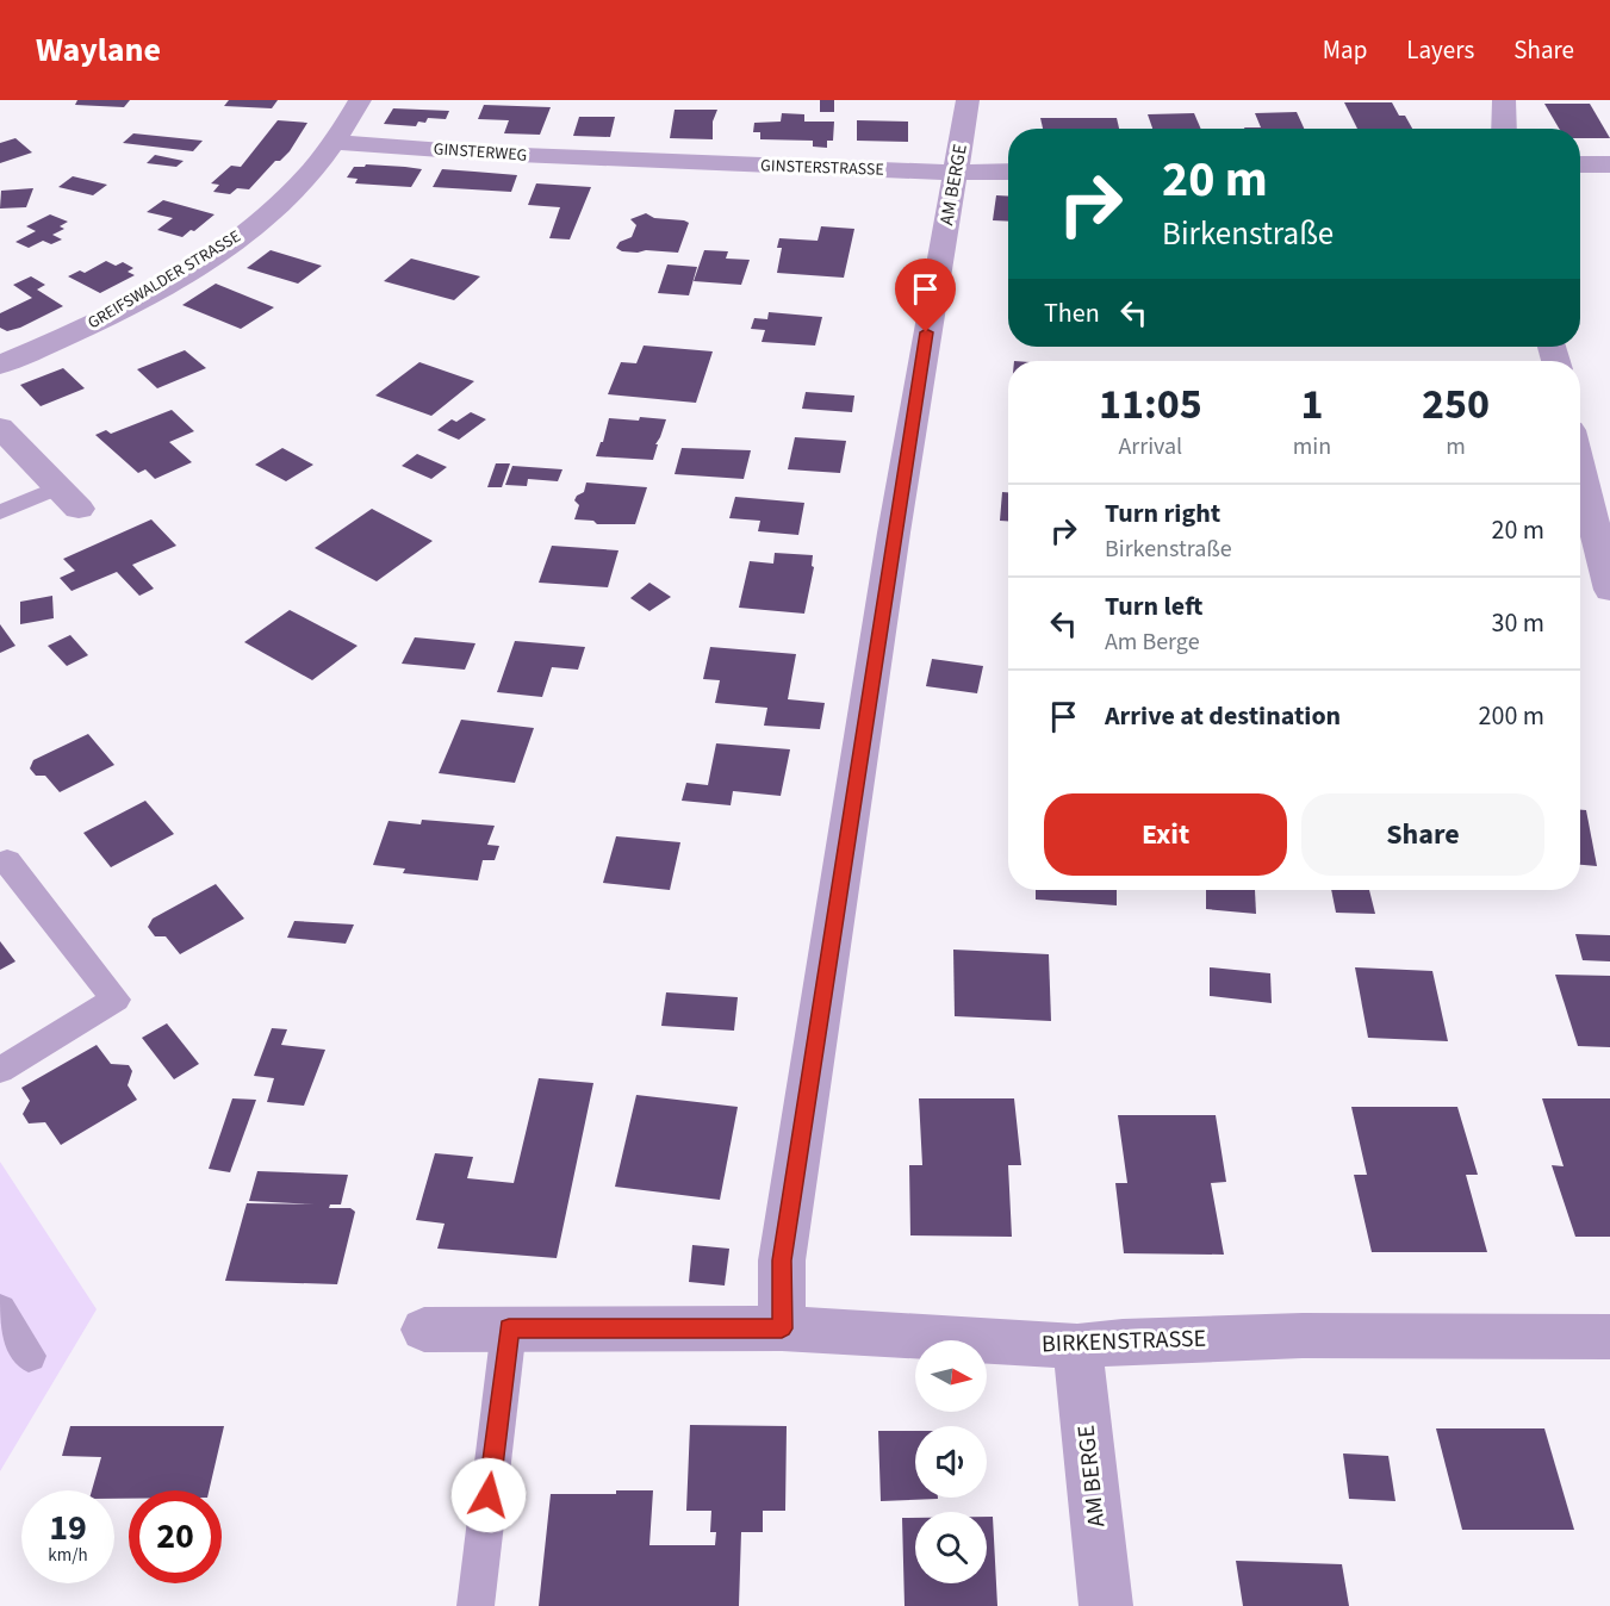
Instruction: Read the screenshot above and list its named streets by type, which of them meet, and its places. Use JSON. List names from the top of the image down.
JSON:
{
  "streets": {
    "street": [
      "GINSTERWEG",
      "GINSTERSTRASSE",
      "AM BERGE",
      "GREIFSWALDER STRASSE",
      "BIRKENSTRASSE"
    ]
  },
  "crossings": [
    ["GINSTERWEG", "GINSTERSTRASSE"],
    ["GINSTERWEG", "GREIFSWALDER STRASSE"],
    ["GINSTERSTRASSE", "AM BERGE"],
    ["AM BERGE", "BIRKENSTRASSE"]
  ],
  "north": "right",
  "page": {
    "header": "Waylane",
    "nav": ["Map", "Layers", "Share"],
    "turn": ["20 m", "Birkenstraße"],
    "then": "Then",
    "eta": [
      "11:05",
      "Arrival",
      "1",
      "min",
      "250",
      "m"
    ],
    "list": [
      {
        "name": "Turn right",
        "note": "Birkenstraße",
        "value": "20 m"
      },
      {
        "name": "Turn left",
        "note": "Am Berge",
        "value": "30 m"
      },
      {
        "name": "Arrive at destination",
        "value": "200 m"
      }
    ],
    "buttons": ["Exit", "Share"],
    "speed": "19 km/h",
    "limit": "20"
  }
}
